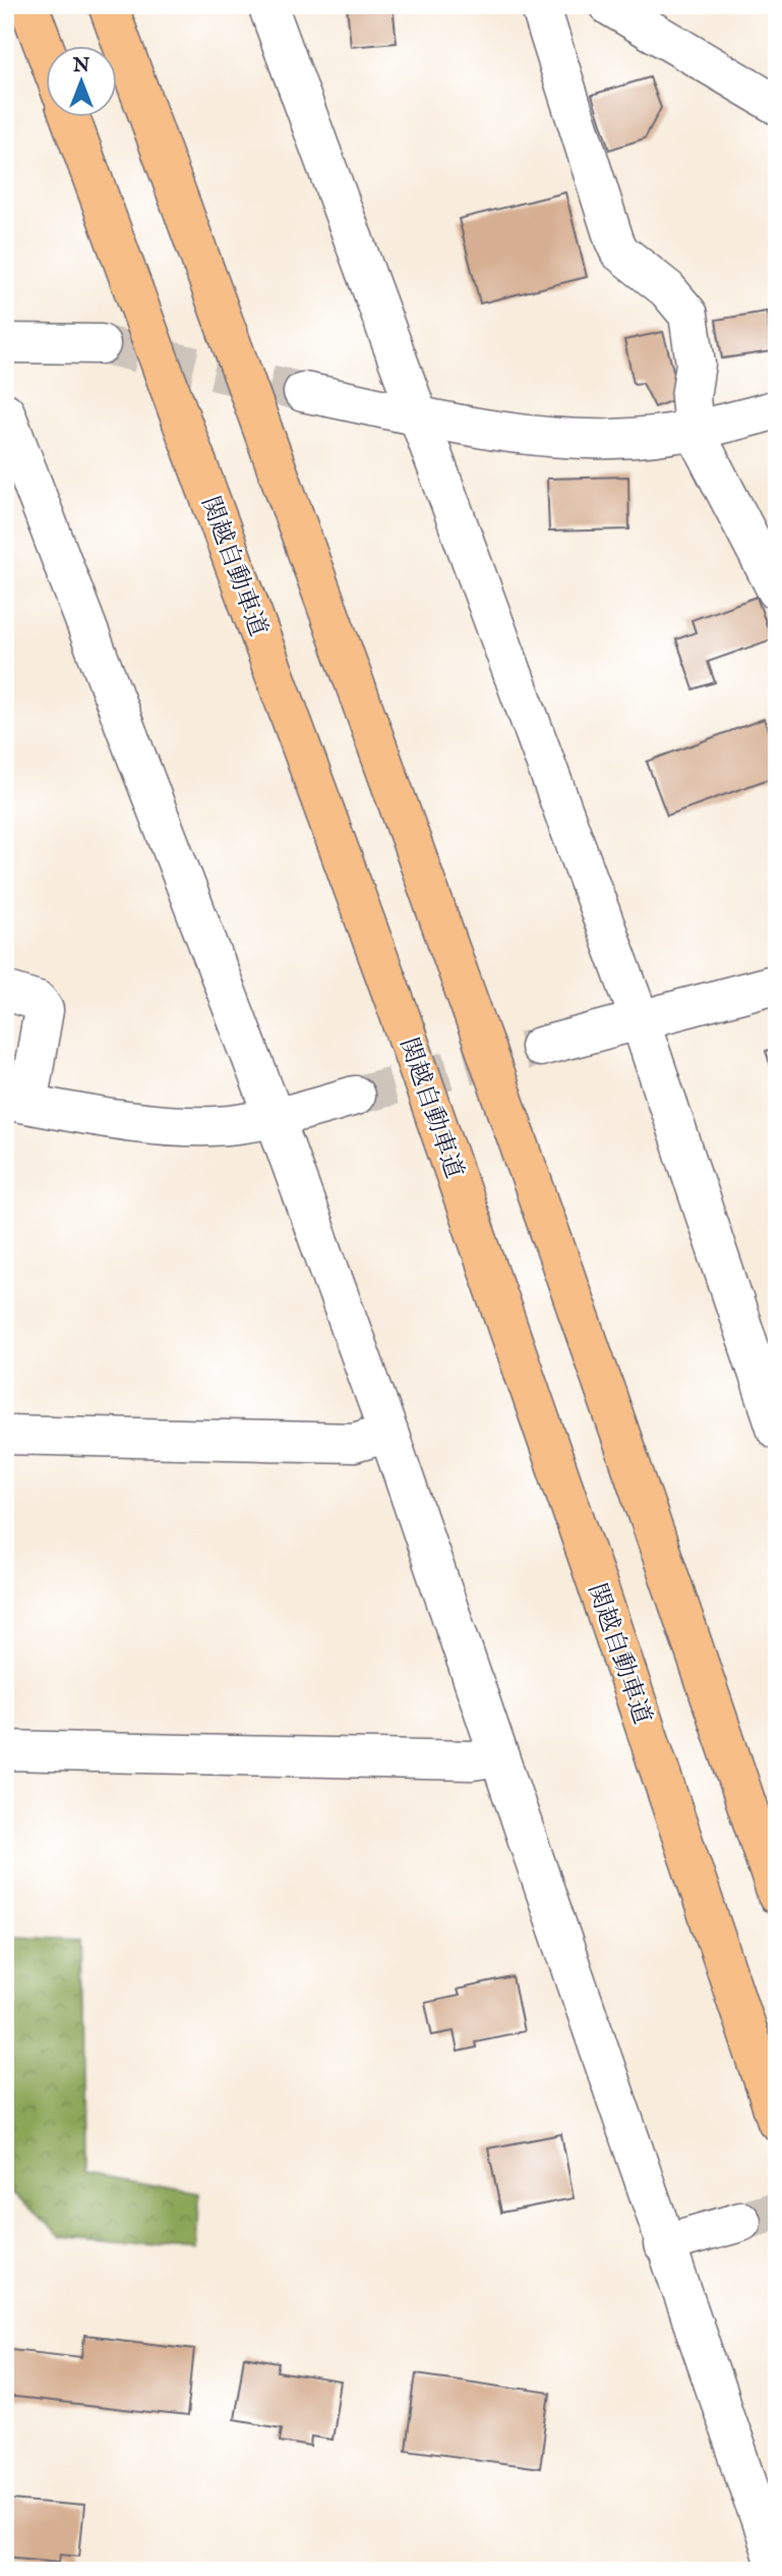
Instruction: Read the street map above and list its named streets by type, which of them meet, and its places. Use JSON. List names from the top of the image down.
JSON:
{
  "streets": {
    "highway": ["関越自動車道"]
  },
  "north": "top"
}
